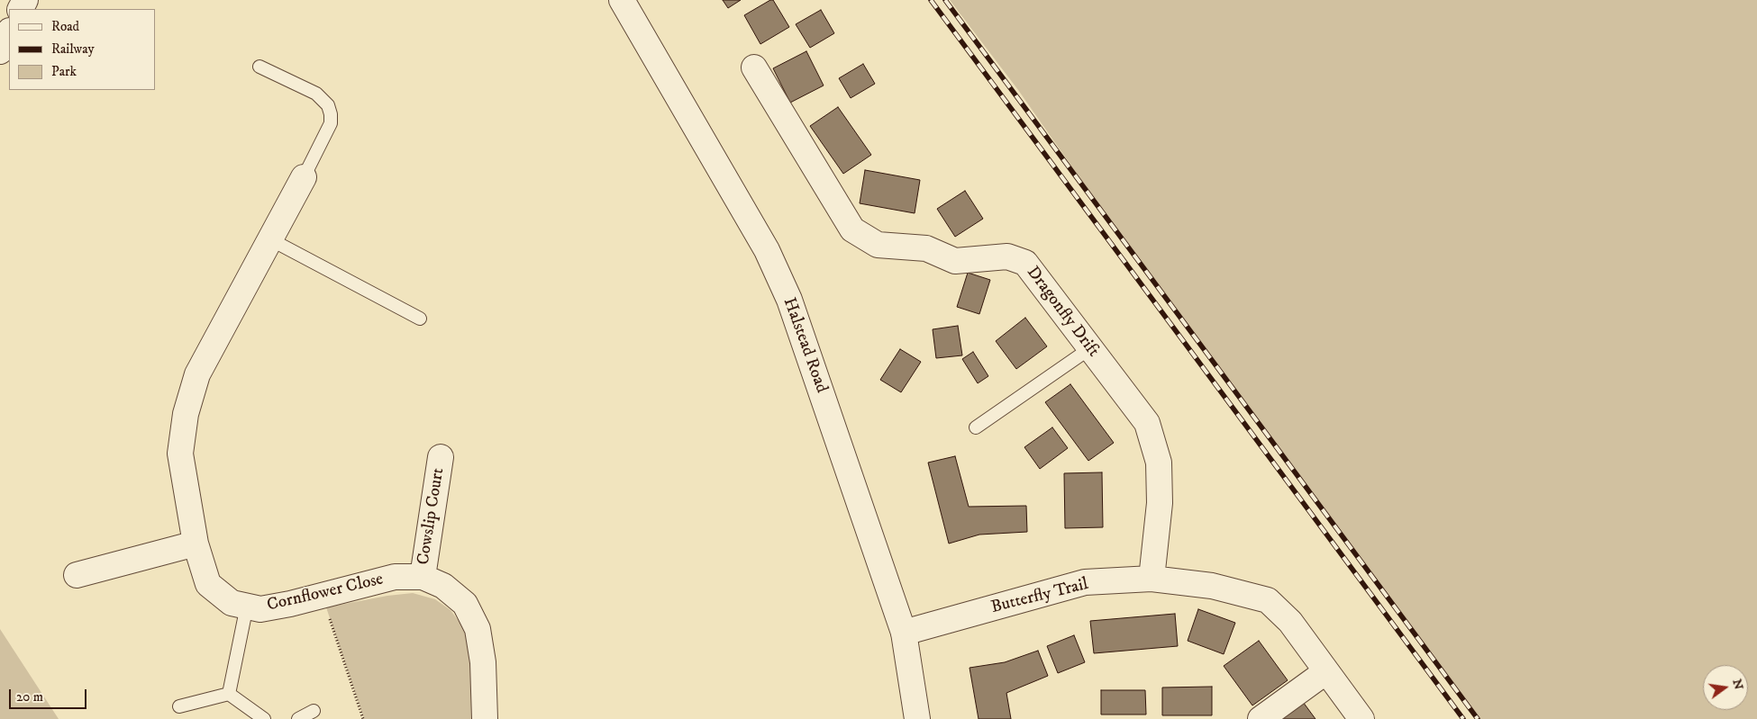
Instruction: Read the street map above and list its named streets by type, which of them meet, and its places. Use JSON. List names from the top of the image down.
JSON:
{
  "streets": {
    "street": [
      "Dragonfly Drift",
      "Halstead Road",
      "Cowslip Court",
      "Cornflower Close",
      "Butterfly Trail"
    ]
  },
  "crossings": [
    ["Dragonfly Drift", "Butterfly Trail"],
    ["Halstead Road", "Butterfly Trail"],
    ["Cowslip Court", "Cornflower Close"]
  ],
  "legend": ["Road", "Railway", "Park"],
  "scale_bar": "20 m",
  "north": "right"
}
